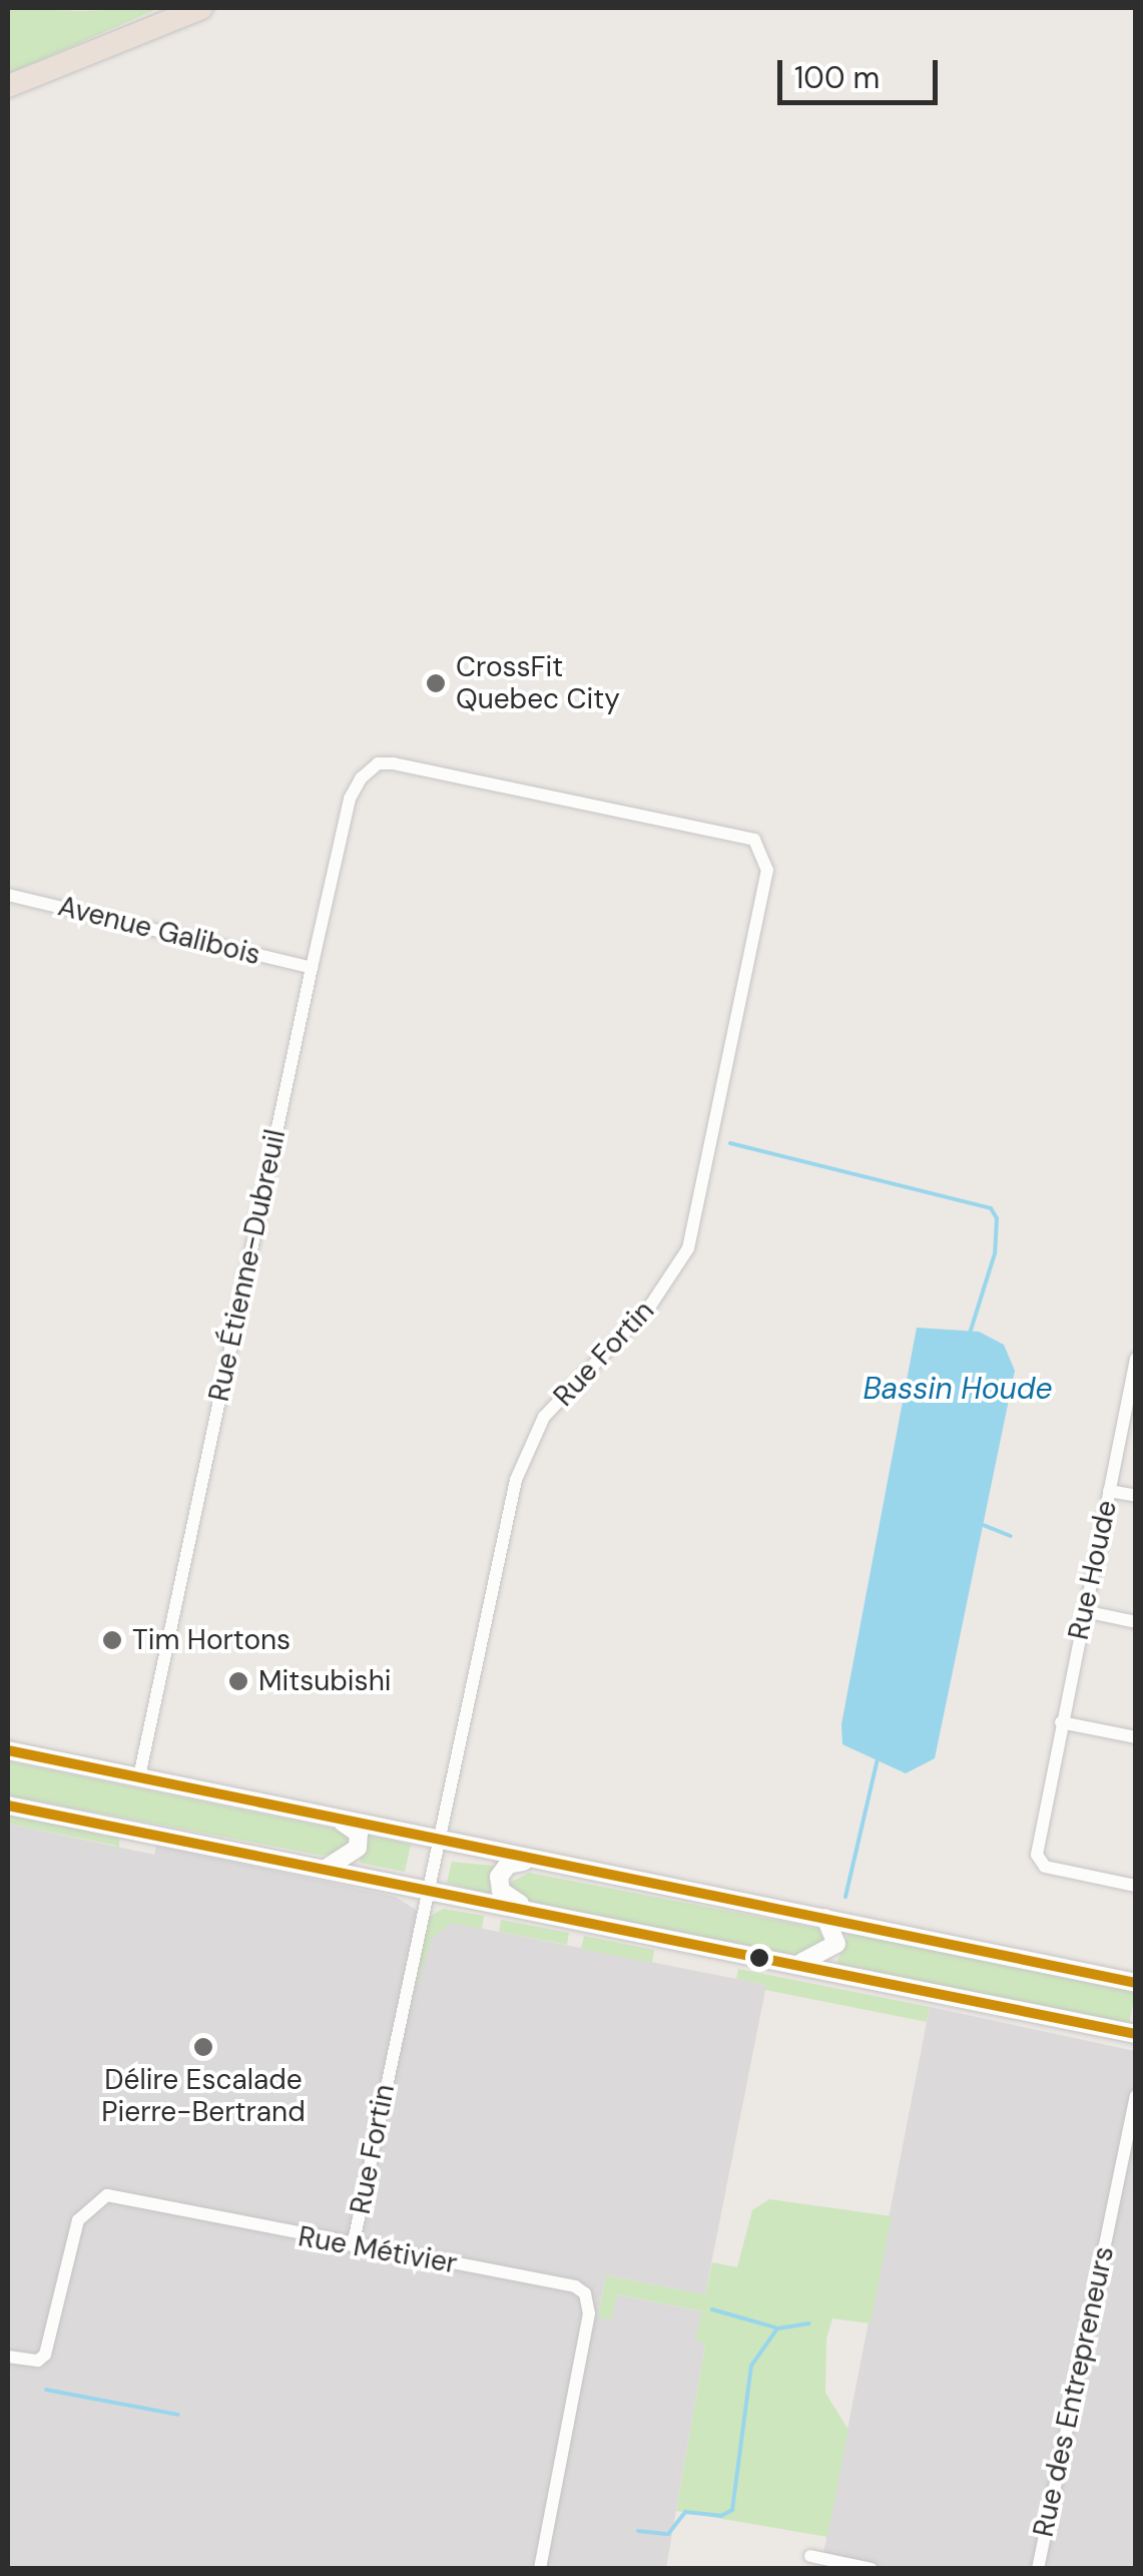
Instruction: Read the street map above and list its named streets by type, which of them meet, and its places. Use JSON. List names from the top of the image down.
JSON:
{
  "streets": {
    "street": [
      "Avenue Galibois",
      "Rue Étienne-Dubreuil",
      "Rue Fortin",
      "Rue Houde",
      "Rue Métivier",
      "Rue des Entrepreneurs"
    ]
  },
  "crossings": [
    ["Avenue Galibois", "Rue Étienne-Dubreuil"],
    ["Rue Étienne-Dubreuil", "Rue Fortin"],
    ["Rue Fortin", "Rue Métivier"]
  ],
  "water": ["Bassin Houde"],
  "places": [
    "CrossFit Quebec City",
    "Tim Hortons",
    "Mitsubishi",
    "Délire Escalade Pierre-Bertrand"
  ],
  "scale_bar": "100 m"
}
